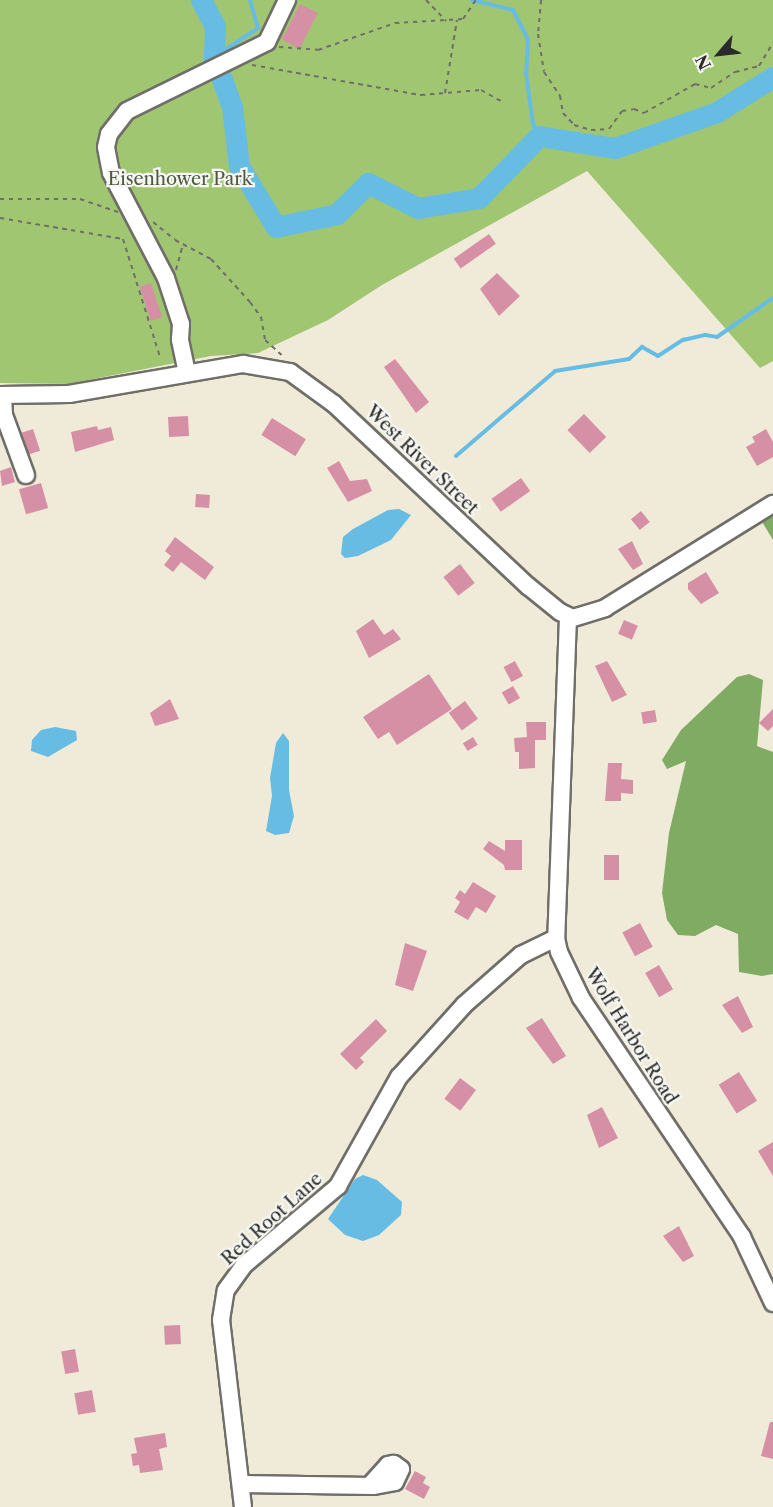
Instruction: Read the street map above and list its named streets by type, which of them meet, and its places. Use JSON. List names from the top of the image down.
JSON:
{
  "streets": {
    "street": ["West River Street", "Wolf Harbor Road", "Red Root Lane"]
  },
  "crossings": [
    ["West River Street", "Wolf Harbor Road"],
    ["Wolf Harbor Road", "Red Root Lane"]
  ],
  "parks": ["Eisenhower Park"],
  "north": "bottom left"
}
